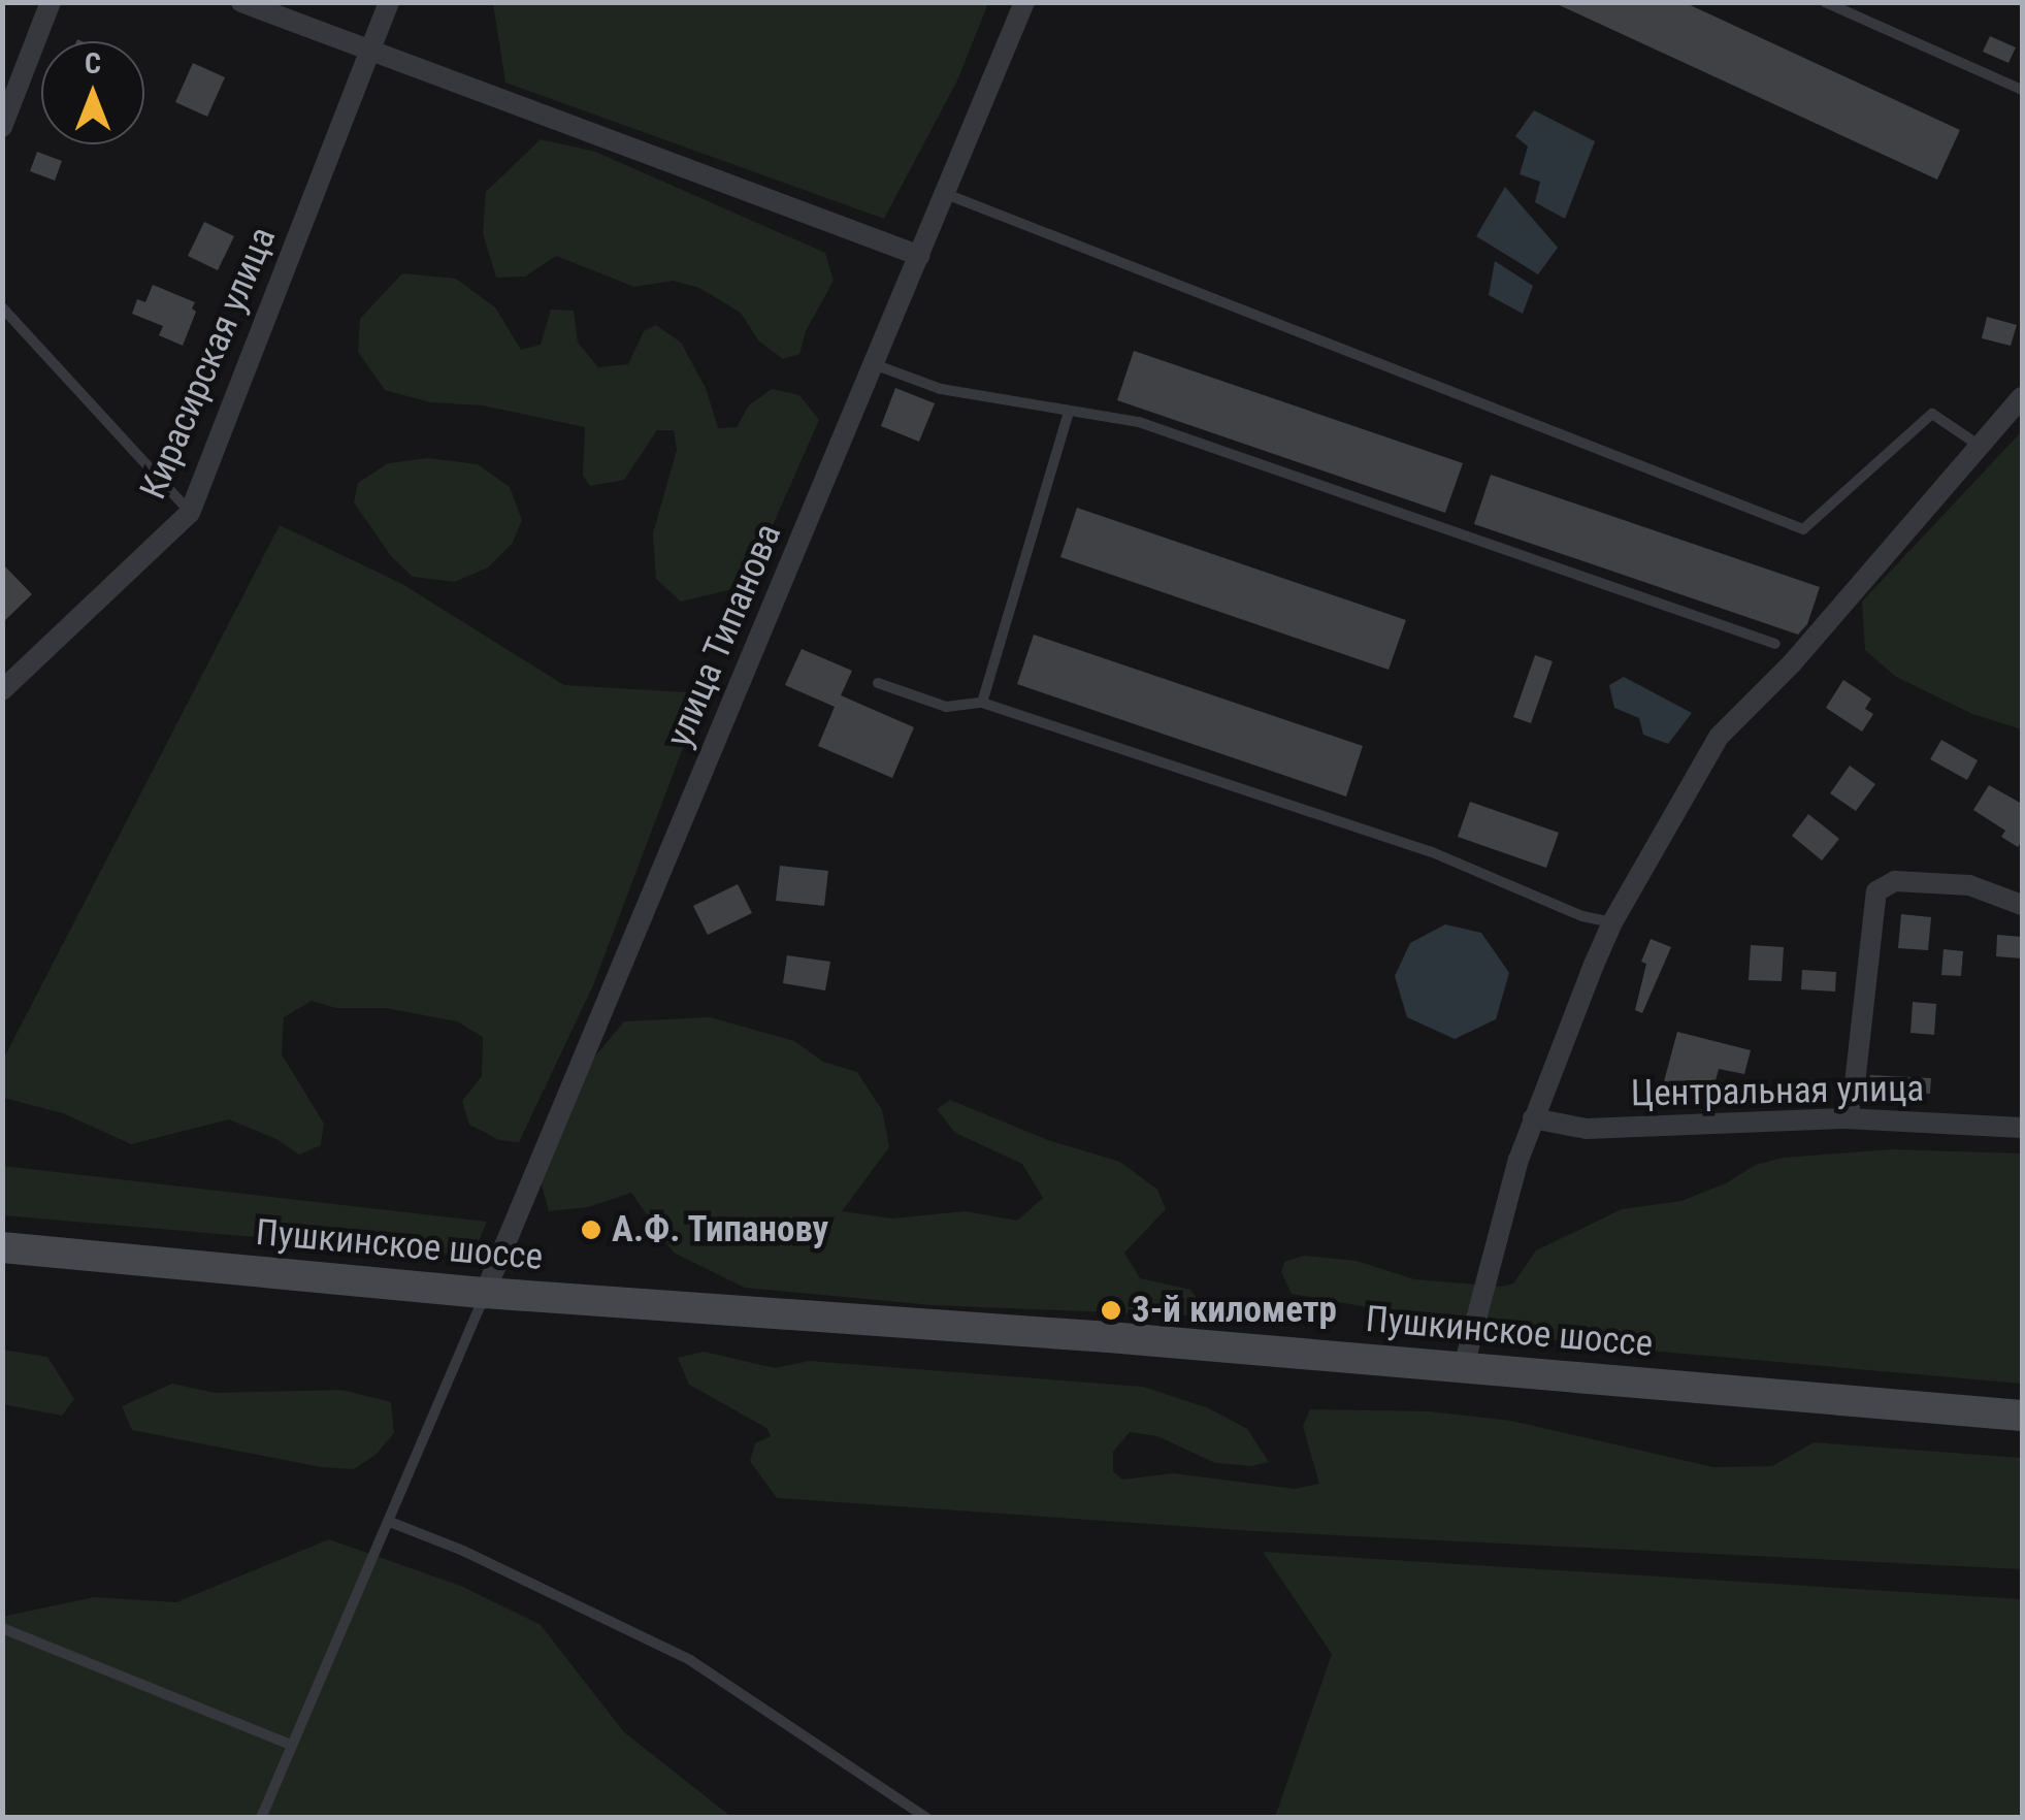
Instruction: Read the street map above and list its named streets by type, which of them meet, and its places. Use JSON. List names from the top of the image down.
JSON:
{
  "streets": {
    "main road": ["Пушкинское шоссе"],
    "street": ["Кирасирская улица", "улица Типанова", "Центральная улица"]
  },
  "crossings": [
    ["улица Типанова", "Пушкинское шоссе"]
  ],
  "places": ["А.Ф. Типанову", "3-й километр"],
  "north": "top"
}
